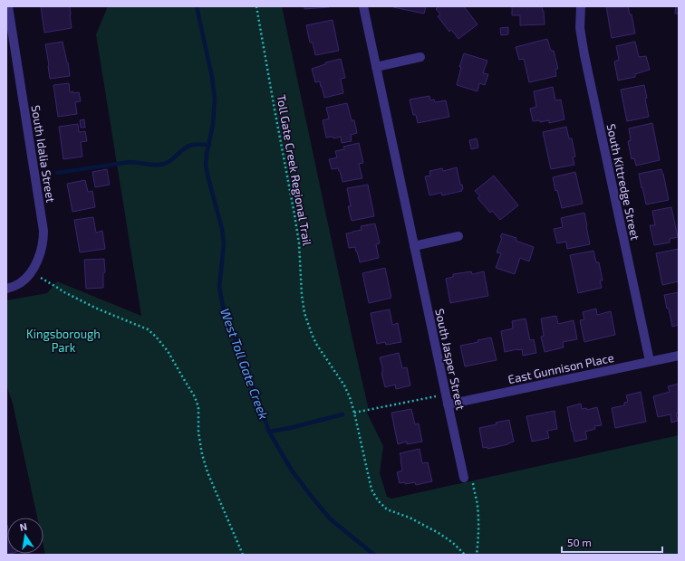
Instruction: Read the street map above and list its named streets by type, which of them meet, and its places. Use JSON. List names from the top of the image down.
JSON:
{
  "streets": {
    "street": [
      "South Idalia Street",
      "South Kittredge Street",
      "South Jasper Street",
      "East Gunnison Place"
    ],
    "path": ["Toll Gate Creek Regional Trail"]
  },
  "crossings": [
    ["South Kittredge Street", "East Gunnison Place"],
    ["South Jasper Street", "East Gunnison Place"]
  ],
  "water": ["West Toll Gate Creek"],
  "parks": ["Kingsborough Park"],
  "scale_bar": "50 m",
  "north": "top"
}
